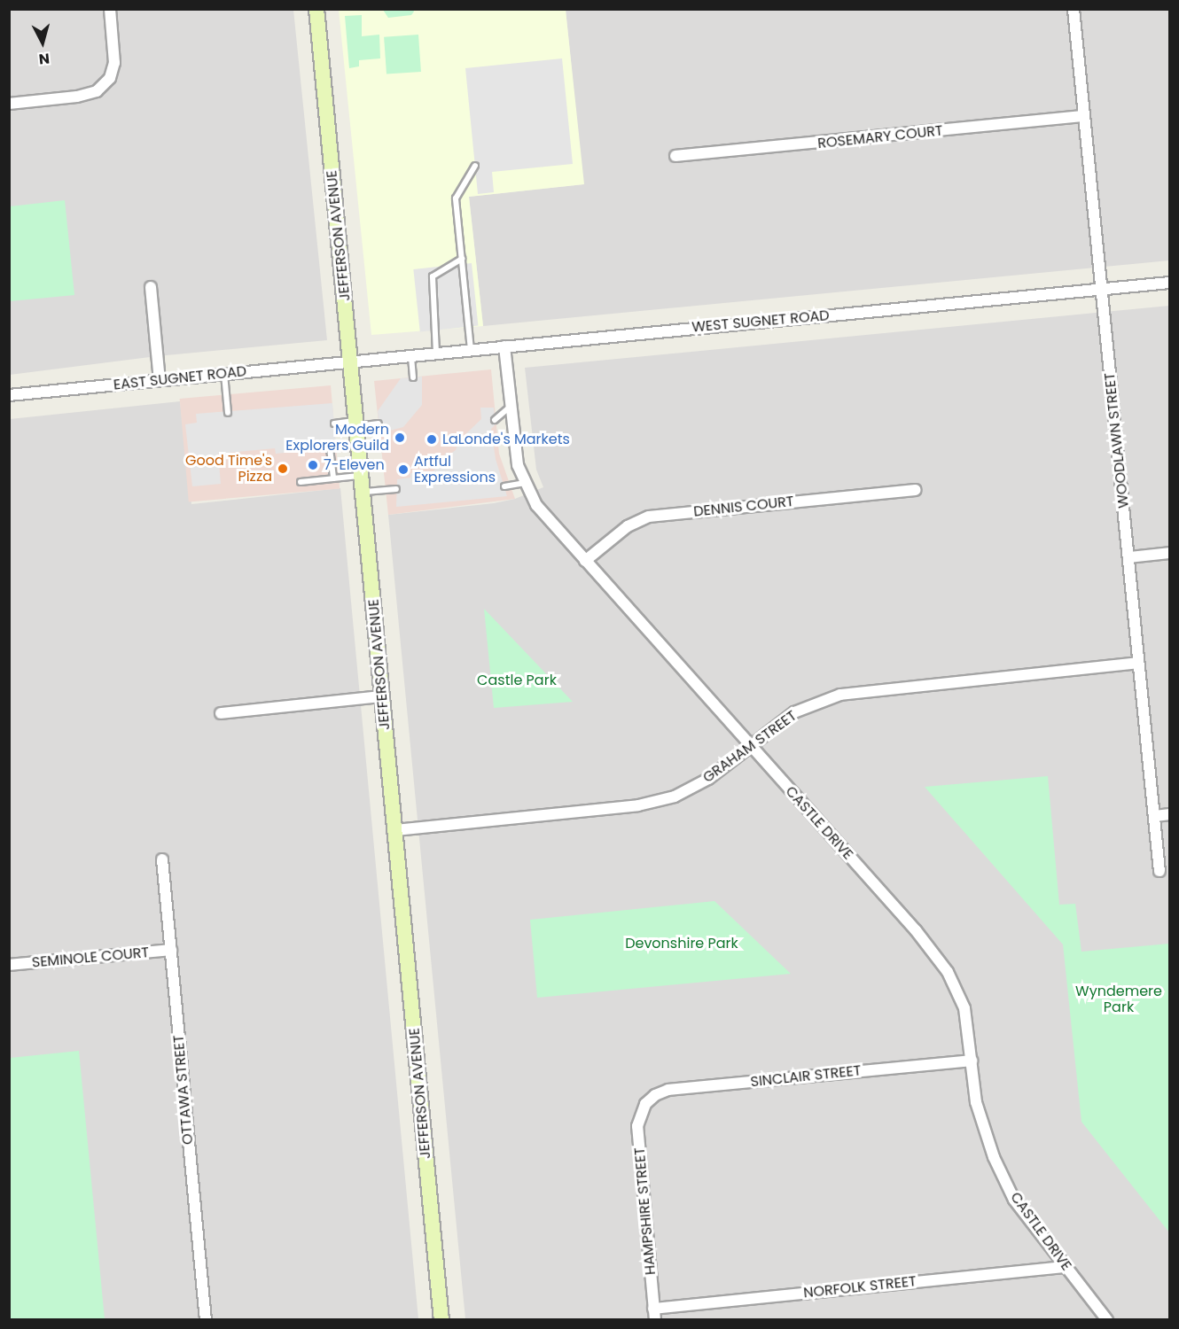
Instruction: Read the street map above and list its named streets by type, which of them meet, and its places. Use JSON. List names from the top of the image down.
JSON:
{
  "streets": {
    "street": [
      "ROSEMARY COURT",
      "JEFFERSON AVENUE",
      "WEST SUGNET ROAD",
      "EAST SUGNET ROAD",
      "WOODLAWN STREET",
      "DENNIS COURT",
      "GRAHAM STREET",
      "CASTLE DRIVE",
      "SEMINOLE COURT",
      "SINCLAIR STREET",
      "OTTAWA STREET",
      "HAMPSHIRE STREET",
      "NORFOLK STREET"
    ]
  },
  "crossings": [
    ["ROSEMARY COURT", "WOODLAWN STREET"],
    ["JEFFERSON AVENUE", "WEST SUGNET ROAD"],
    ["JEFFERSON AVENUE", "EAST SUGNET ROAD"],
    ["JEFFERSON AVENUE", "GRAHAM STREET"],
    ["WEST SUGNET ROAD", "EAST SUGNET ROAD"],
    ["WEST SUGNET ROAD", "WOODLAWN STREET"],
    ["WEST SUGNET ROAD", "CASTLE DRIVE"],
    ["WOODLAWN STREET", "GRAHAM STREET"],
    ["DENNIS COURT", "CASTLE DRIVE"],
    ["GRAHAM STREET", "CASTLE DRIVE"],
    ["CASTLE DRIVE", "SINCLAIR STREET"],
    ["CASTLE DRIVE", "NORFOLK STREET"],
    ["SEMINOLE COURT", "OTTAWA STREET"],
    ["SINCLAIR STREET", "HAMPSHIRE STREET"],
    ["HAMPSHIRE STREET", "NORFOLK STREET"]
  ],
  "parks": ["Castle Park", "Devonshire Park", "Wyndemere Park"],
  "places": [
    "Modern Explorers Guild",
    "LaLonde's Markets",
    "7-Eleven",
    "Good Time's Pizza",
    "Artful Expressions"
  ],
  "north": "bottom"
}
